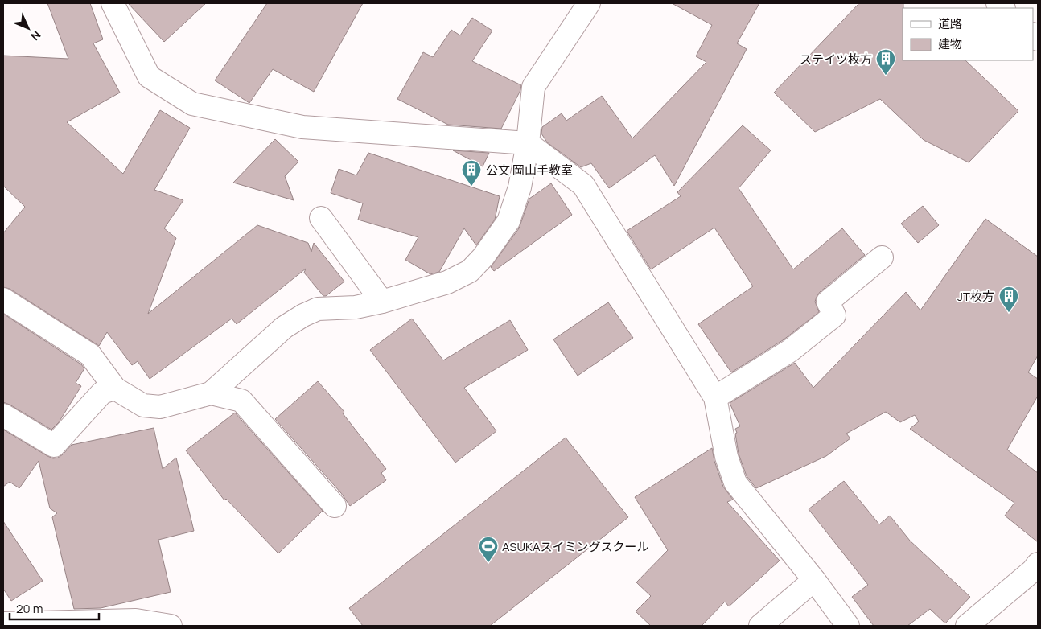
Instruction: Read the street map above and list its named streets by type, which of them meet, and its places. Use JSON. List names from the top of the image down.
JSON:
{
  "places": {
    "building": ["ステイツ枚方", "公文 岡山手教室", "JT枚方"],
    "sports": ["ASUKAスイミングスクール"]
  },
  "legend": ["道路", "建物"],
  "scale_bar": "20 m",
  "north": "bottom right"
}
